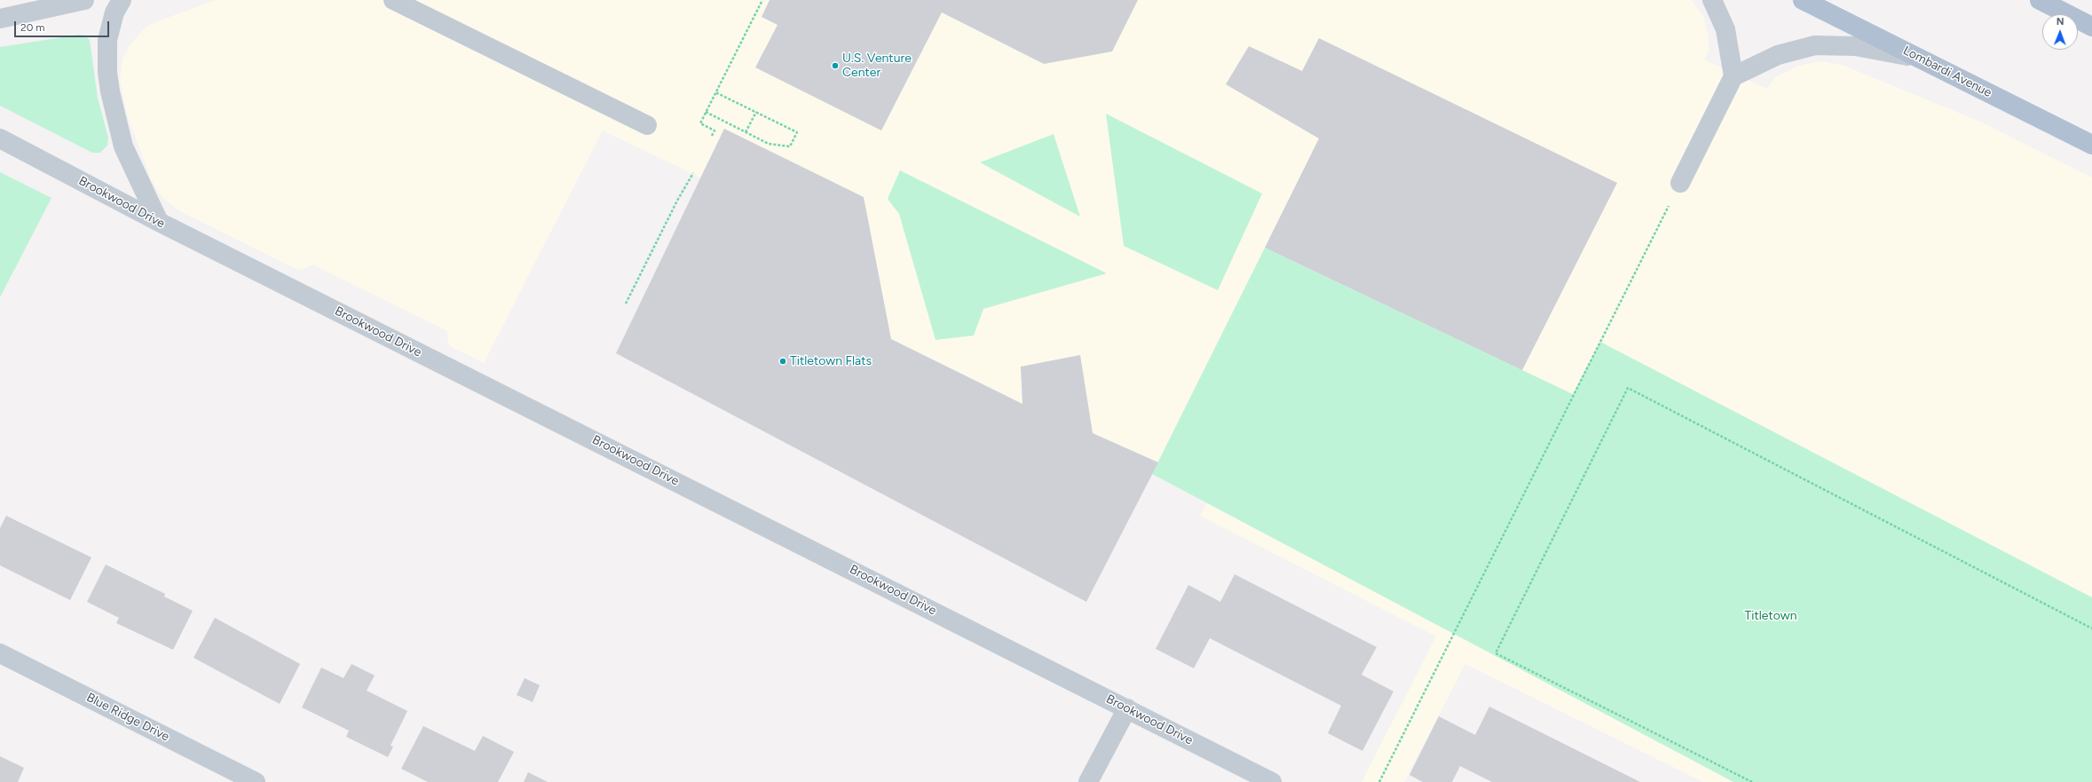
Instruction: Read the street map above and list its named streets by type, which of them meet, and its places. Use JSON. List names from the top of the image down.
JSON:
{
  "streets": {
    "main road": ["Lombardi Avenue"],
    "street": ["Brookwood Drive", "Blue Ridge Drive"]
  },
  "parks": ["Titletown"],
  "places": ["U.S. Venture Center", "Titletown Flats"],
  "scale_bar": "20 m",
  "north": "top"
}
